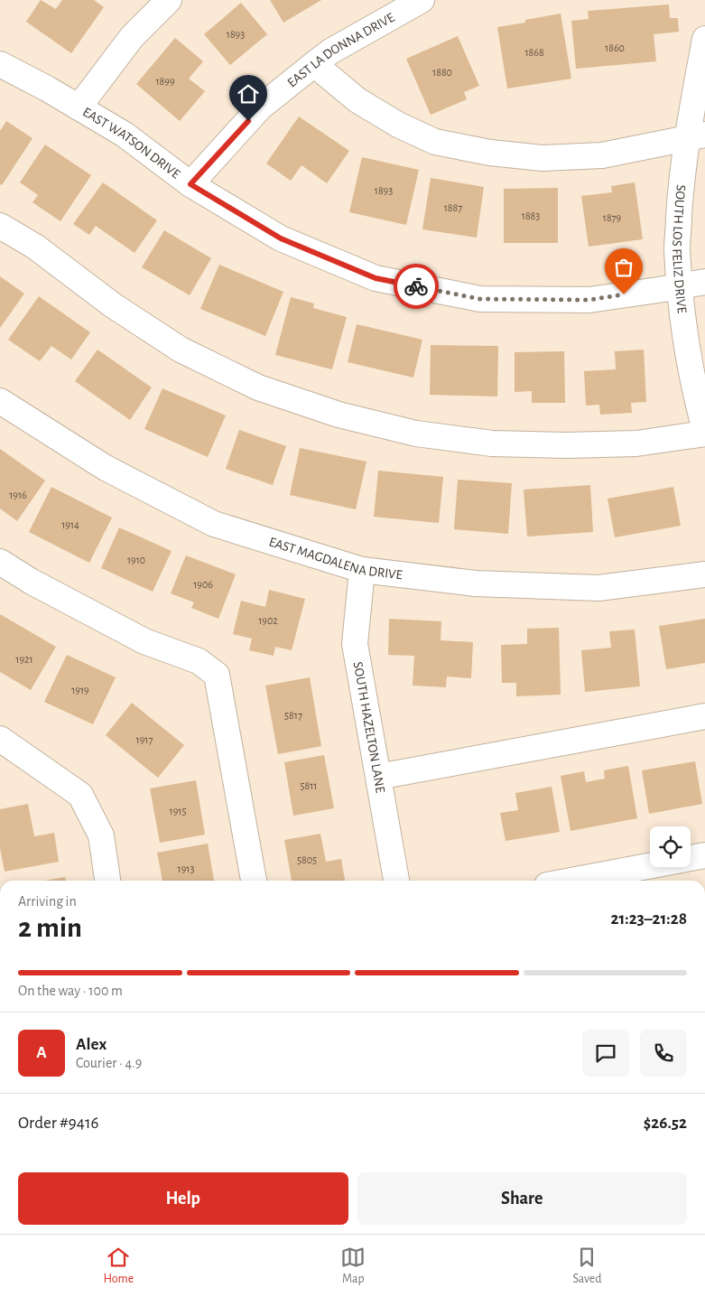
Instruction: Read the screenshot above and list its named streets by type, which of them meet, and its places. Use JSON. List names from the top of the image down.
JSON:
{
  "streets": {
    "street": [
      "EAST LA DONNA DRIVE",
      "EAST WATSON DRIVE",
      "SOUTH LOS FELIZ DRIVE",
      "EAST MAGDALENA DRIVE",
      "SOUTH HAZELTON LANE"
    ]
  },
  "crossings": [
    ["EAST LA DONNA DRIVE", "EAST WATSON DRIVE"],
    ["EAST WATSON DRIVE", "SOUTH LOS FELIZ DRIVE"],
    ["EAST MAGDALENA DRIVE", "SOUTH HAZELTON LANE"]
  ],
  "house_numbers": [
    "1893",
    "1860",
    "1868",
    "1880",
    "1899",
    "1893",
    "1887",
    "1883",
    "1879",
    "1916",
    "1914",
    "1910",
    "1906",
    "1902",
    "1921",
    "1919",
    "5817",
    "1917",
    "5811",
    "1915",
    "5805",
    "1913"
  ],
  "page": {
    "heading": ["2 min", "Arriving in", "21:23–21:28"],
    "panel": [
      "Alex",
      "Courier · 4.9",
      "Order #9416",
      "$26.52"
    ],
    "bar": "On the way · 100 m",
    "round": "A",
    "buttons": ["Help", "Share"],
    "tabs": ["Home", "Map", "Saved"]
  }
}
